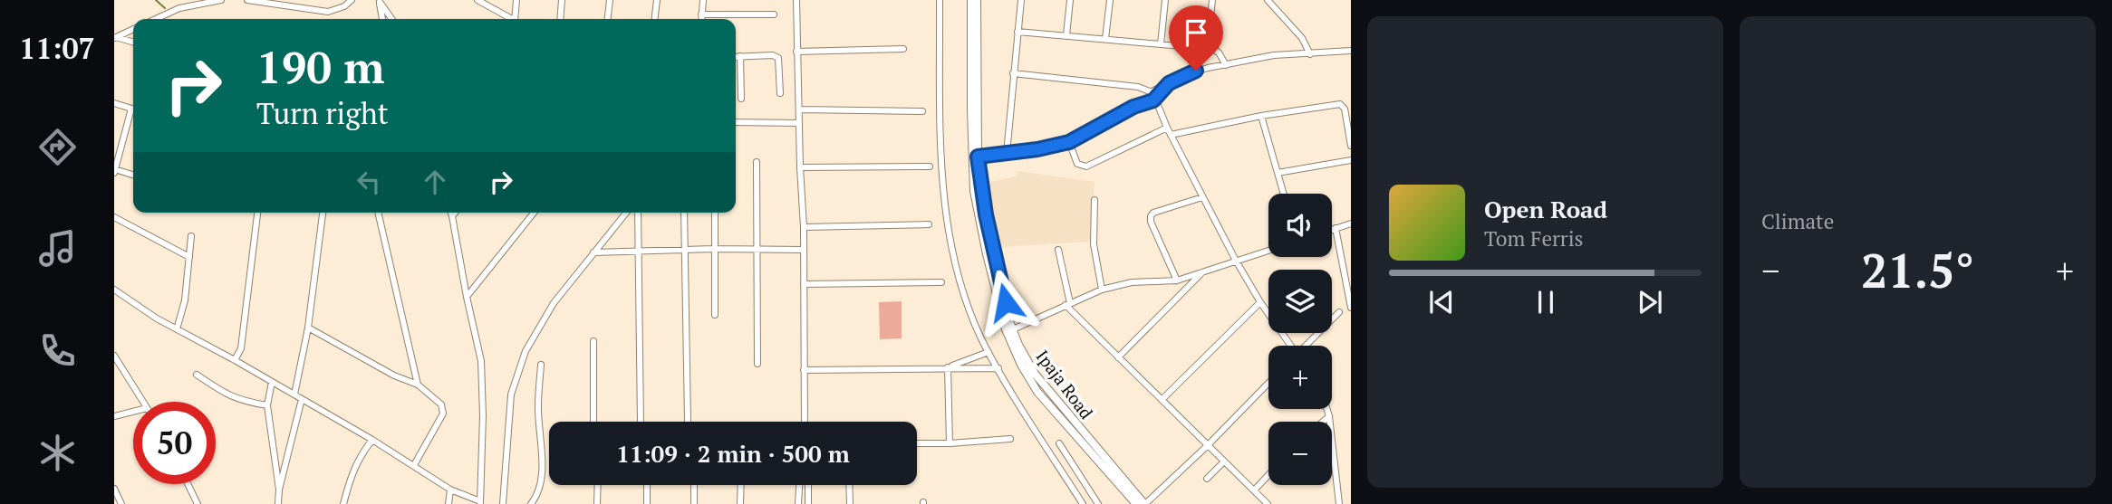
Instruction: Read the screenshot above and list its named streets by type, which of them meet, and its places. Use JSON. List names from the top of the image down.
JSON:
{
  "streets": {
    "main road": ["Ipaja Road"]
  },
  "page": {
    "tabs": "11:07",
    "tile": "Climate",
    "turn": ["190 m", "Turn right"],
    "song": ["Open Road", "Tom Ferris"],
    "map_buttons": ["+", "−"],
    "heat": ["−", "21.5°", "+"],
    "limit": "50",
    "trip": "11:09 · 2 min · 500 m"
  }
}
